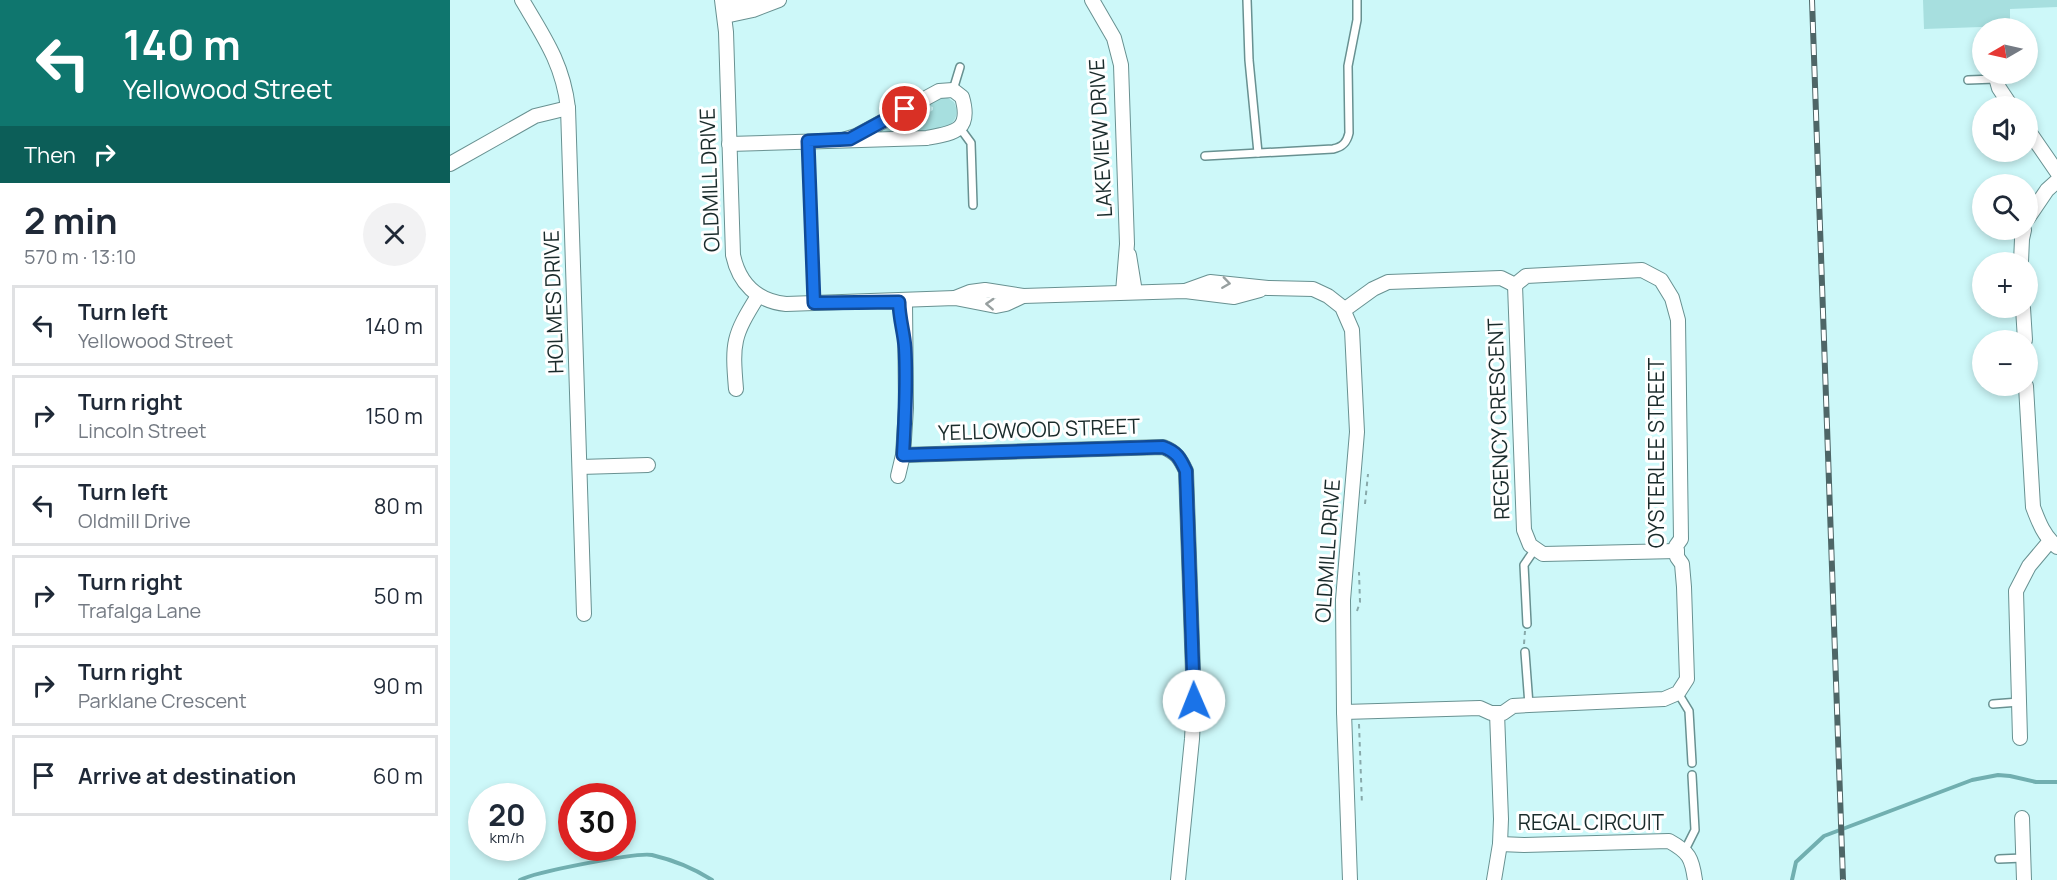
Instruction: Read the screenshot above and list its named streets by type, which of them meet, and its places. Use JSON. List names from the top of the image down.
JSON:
{
  "streets": {
    "street": [
      "LAKEVIEW DRIVE",
      "OLDMILL DRIVE",
      "HOLMES DRIVE",
      "REGENCY CRESCENT",
      "YELLOWOOD STREET",
      "OYSTERLEE STREET",
      "REGAL CIRCUIT"
    ]
  },
  "crossings": [
    ["REGENCY CRESCENT", "OYSTERLEE STREET"]
  ],
  "north": "left",
  "page": {
    "turn": ["140 m", "Yellowood Street"],
    "map_buttons": ["+", "−"],
    "then": "Then",
    "heading": ["2 min", "570 m · 13:10"],
    "list": [
      {
        "name": "Turn left",
        "note": "Yellowood Street",
        "value": "140 m"
      },
      {
        "name": "Turn right",
        "note": "Lincoln Street",
        "value": "150 m"
      },
      {
        "name": "Turn left",
        "note": "Oldmill Drive",
        "value": "80 m"
      },
      {
        "name": "Turn right",
        "note": "Trafalga Lane",
        "value": "50 m"
      },
      {
        "name": "Turn right",
        "note": "Parklane Crescent",
        "value": "90 m"
      },
      {
        "name": "Arrive at destination",
        "value": "60 m"
      }
    ],
    "speed": "20 km/h",
    "limit": "30"
  }
}
